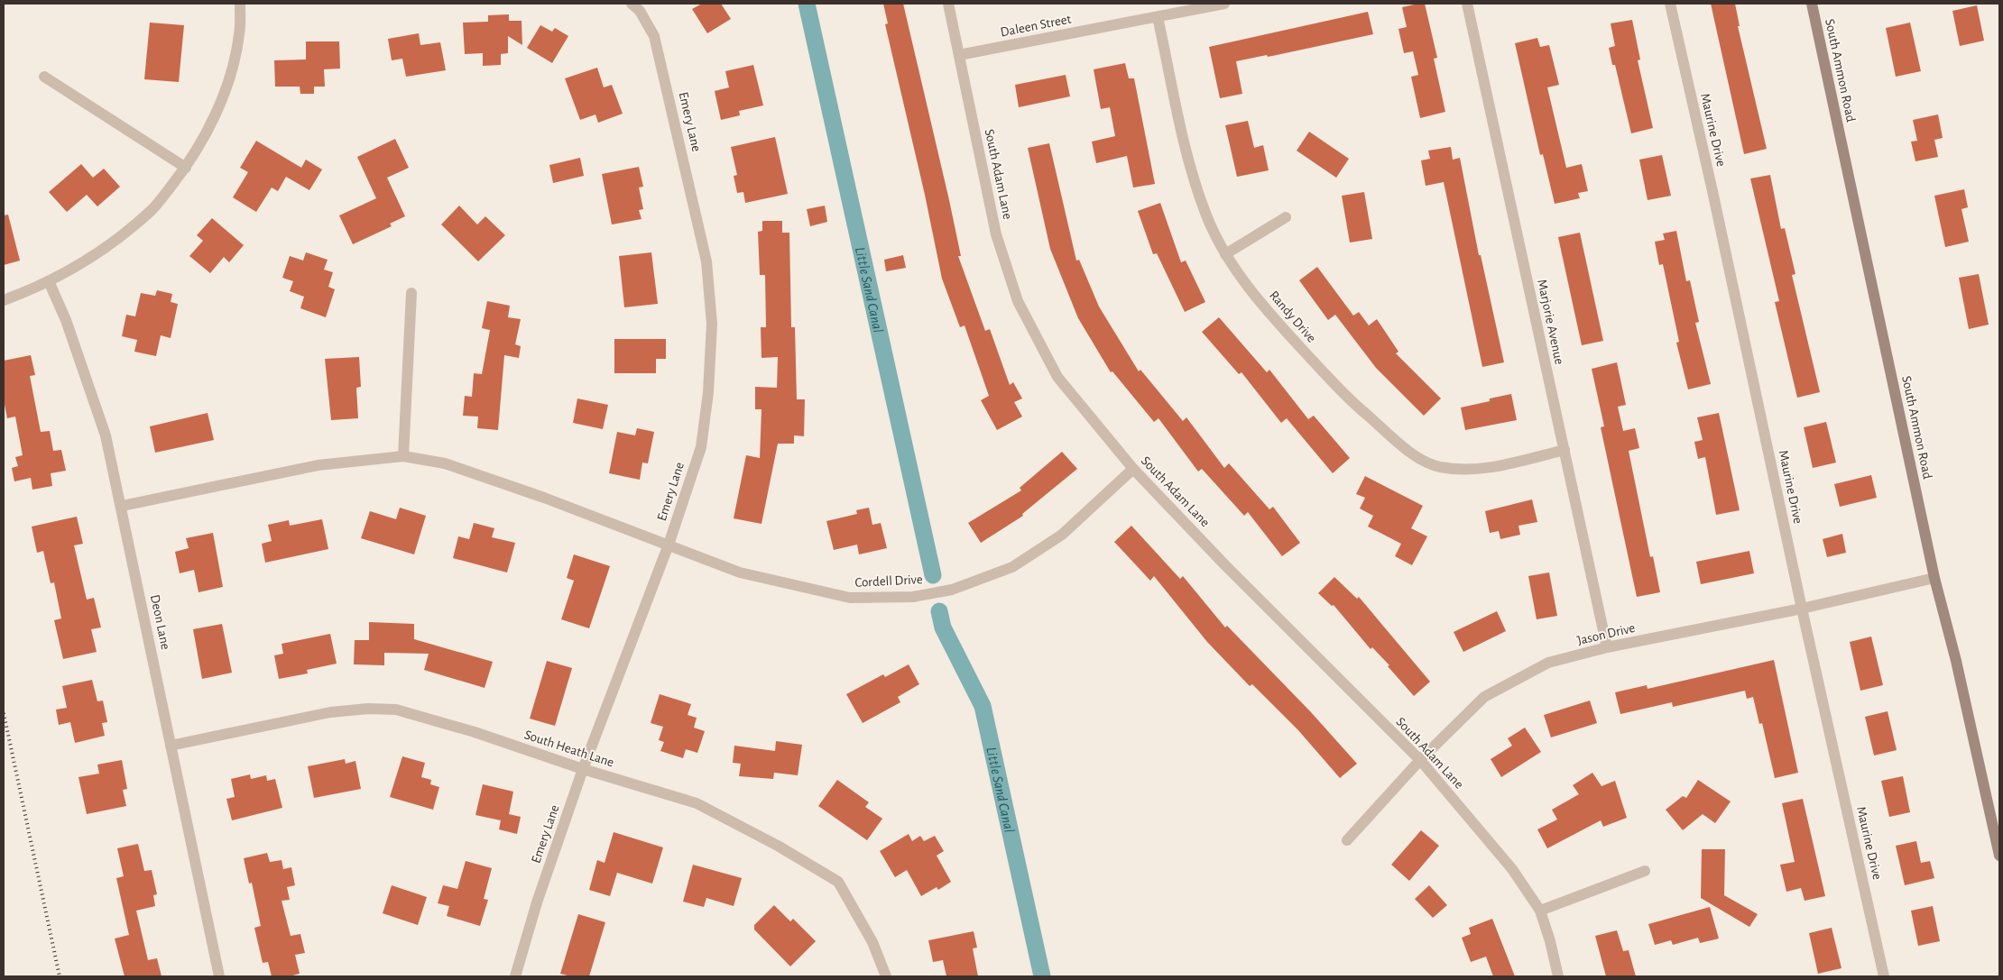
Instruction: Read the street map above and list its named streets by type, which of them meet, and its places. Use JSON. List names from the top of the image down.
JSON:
{
  "streets": {
    "main road": ["South Ammon Road"],
    "street": [
      "Daleen Street",
      "Emery Lane",
      "Maurine Drive",
      "South Adam Lane",
      "Randy Drive",
      "Marjorie Avenue",
      "Cordell Drive",
      "Deon Lane",
      "Jason Drive",
      "South Heath Lane"
    ]
  },
  "crossings": [
    ["Daleen Street", "South Adam Lane"],
    ["Daleen Street", "Randy Drive"],
    ["South Ammon Road", "Jason Drive"],
    ["Emery Lane", "Cordell Drive"],
    ["Emery Lane", "South Heath Lane"],
    ["Maurine Drive", "Jason Drive"],
    ["South Adam Lane", "Cordell Drive"],
    ["South Adam Lane", "Jason Drive"],
    ["Randy Drive", "Marjorie Avenue"],
    ["Marjorie Avenue", "Jason Drive"],
    ["Cordell Drive", "Deon Lane"],
    ["Deon Lane", "South Heath Lane"]
  ],
  "water": ["Little Sand Canal"]
}
